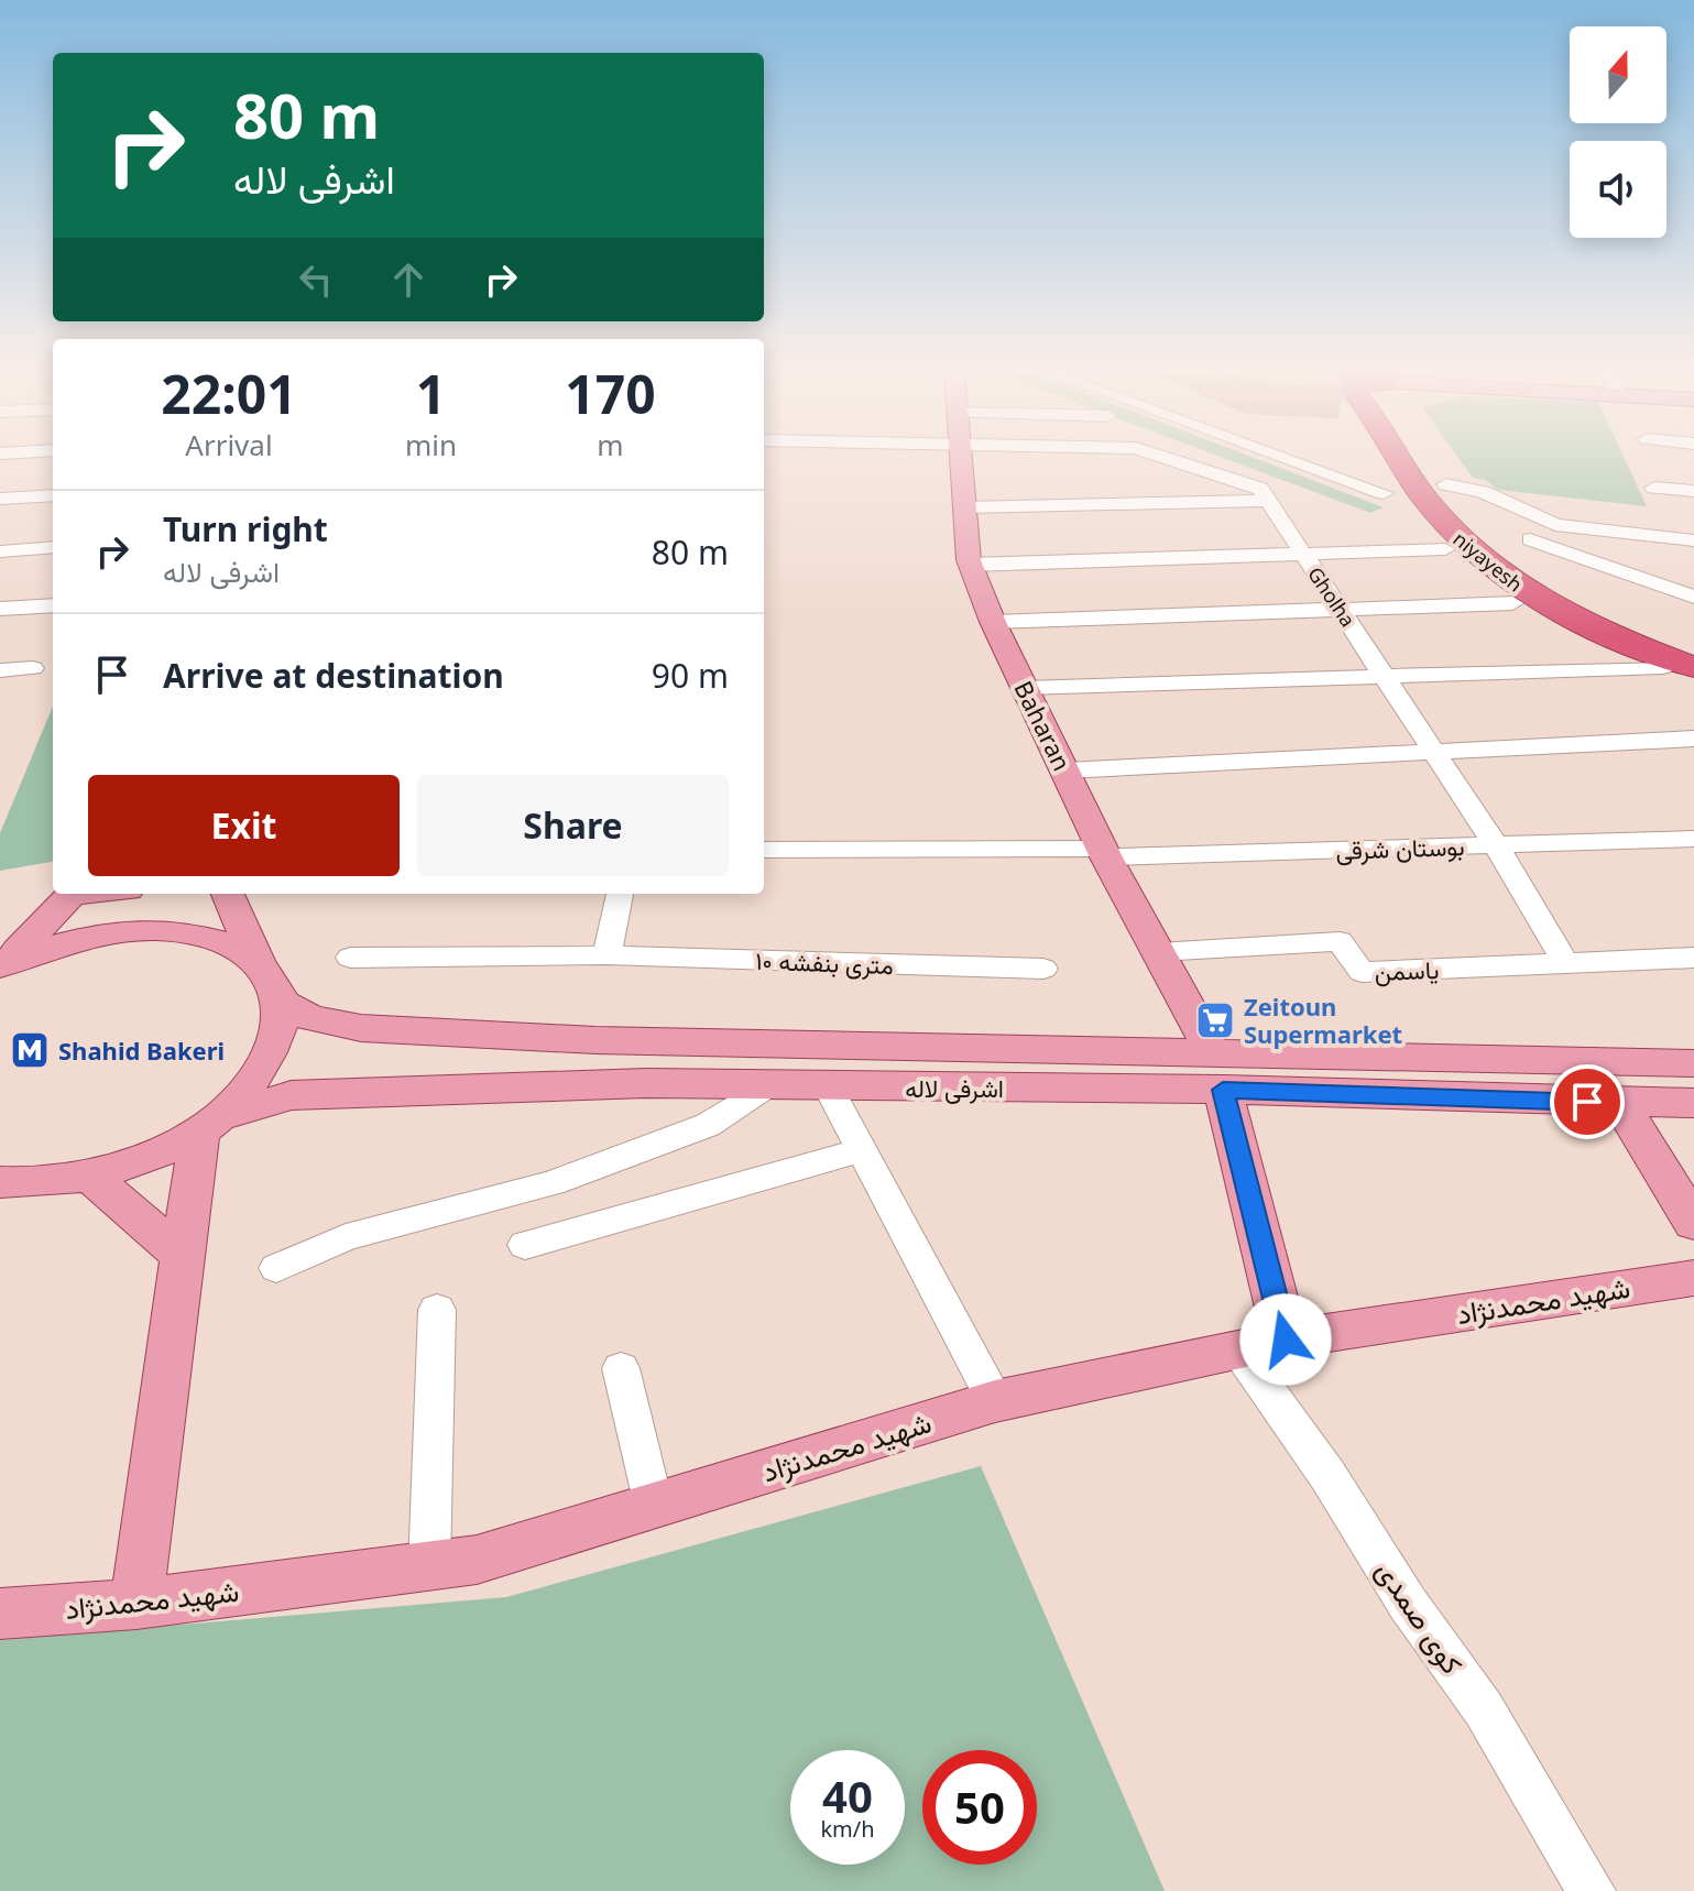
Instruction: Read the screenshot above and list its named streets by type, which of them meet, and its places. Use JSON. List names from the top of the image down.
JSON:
{
  "streets": {
    "highway": ["niyayesh"],
    "main road": ["Baharan", "اشرفی لاله", "شهید محمدنژاد"],
    "street": [
      "Gholha",
      "بوستان شرقی",
      "۱۰ متری بنفشه",
      "یاسمن",
      "کوی صمدی"
    ]
  },
  "crossings": [
    ["Gholha", "بوستان شرقی"],
    ["Gholha", "یاسمن"],
    ["Baharan", "بوستان شرقی"],
    ["Baharan", "یاسمن"],
    ["Baharan", "اشرفی لاله"],
    ["Baharan", "شهید محمدنژاد"],
    ["شهید محمدنژاد", "کوی صمدی"]
  ],
  "places": {
    "supermarket": ["Zeitoun Supermarket"],
    "metro station": ["Shahid Bakeri"]
  },
  "north": "top",
  "page": {
    "turn": ["80 m", "اشرفی لاله"],
    "eta": [
      "22:01",
      "Arrival",
      "1",
      "min",
      "170",
      "m"
    ],
    "list": [
      {
        "name": "Turn right",
        "note": "اشرفی لاله",
        "value": "80 m"
      },
      {
        "name": "Arrive at destination",
        "value": "90 m"
      }
    ],
    "buttons": ["Exit", "Share"],
    "speed": "40 km/h",
    "limit": "50"
  }
}
